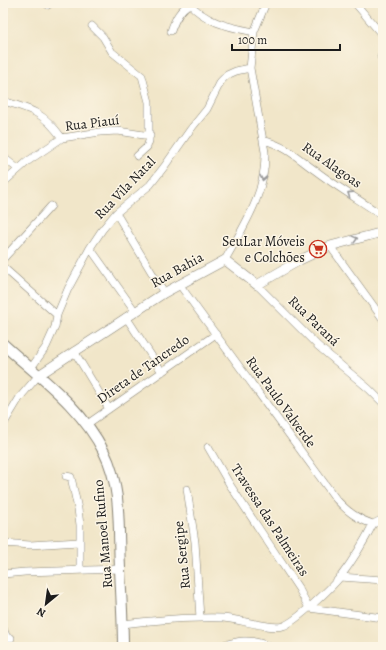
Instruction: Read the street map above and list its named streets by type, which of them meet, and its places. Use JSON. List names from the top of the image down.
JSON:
{
  "streets": {
    "main road": ["Rua Manoel Rufino"],
    "street": [
      "Rua Piauí",
      "Rua Alagoas",
      "Rua Vila Natal",
      "Rua Bahia",
      "Rua Paraná",
      "Direta de Tancredo",
      "Rua Paulo Valverde",
      "Travessa das Palmeiras",
      "Rua Sergipe"
    ]
  },
  "crossings": [
    ["Rua Alagoas", "Rua Bahia"],
    ["Rua Vila Natal", "Rua Bahia"],
    ["Rua Vila Natal", "Rua Manoel Rufino"],
    ["Rua Bahia", "Rua Paraná"],
    ["Rua Bahia", "Rua Paulo Valverde"],
    ["Rua Bahia", "Rua Manoel Rufino"],
    ["Direta de Tancredo", "Rua Paulo Valverde"],
    ["Direta de Tancredo", "Rua Manoel Rufino"]
  ],
  "one_way": ["Rua Alagoas"],
  "places": {
    "supermarket": ["SeuLar Móveis e Colchões"]
  },
  "scale_bar": "100 m",
  "north": "bottom left"
}
